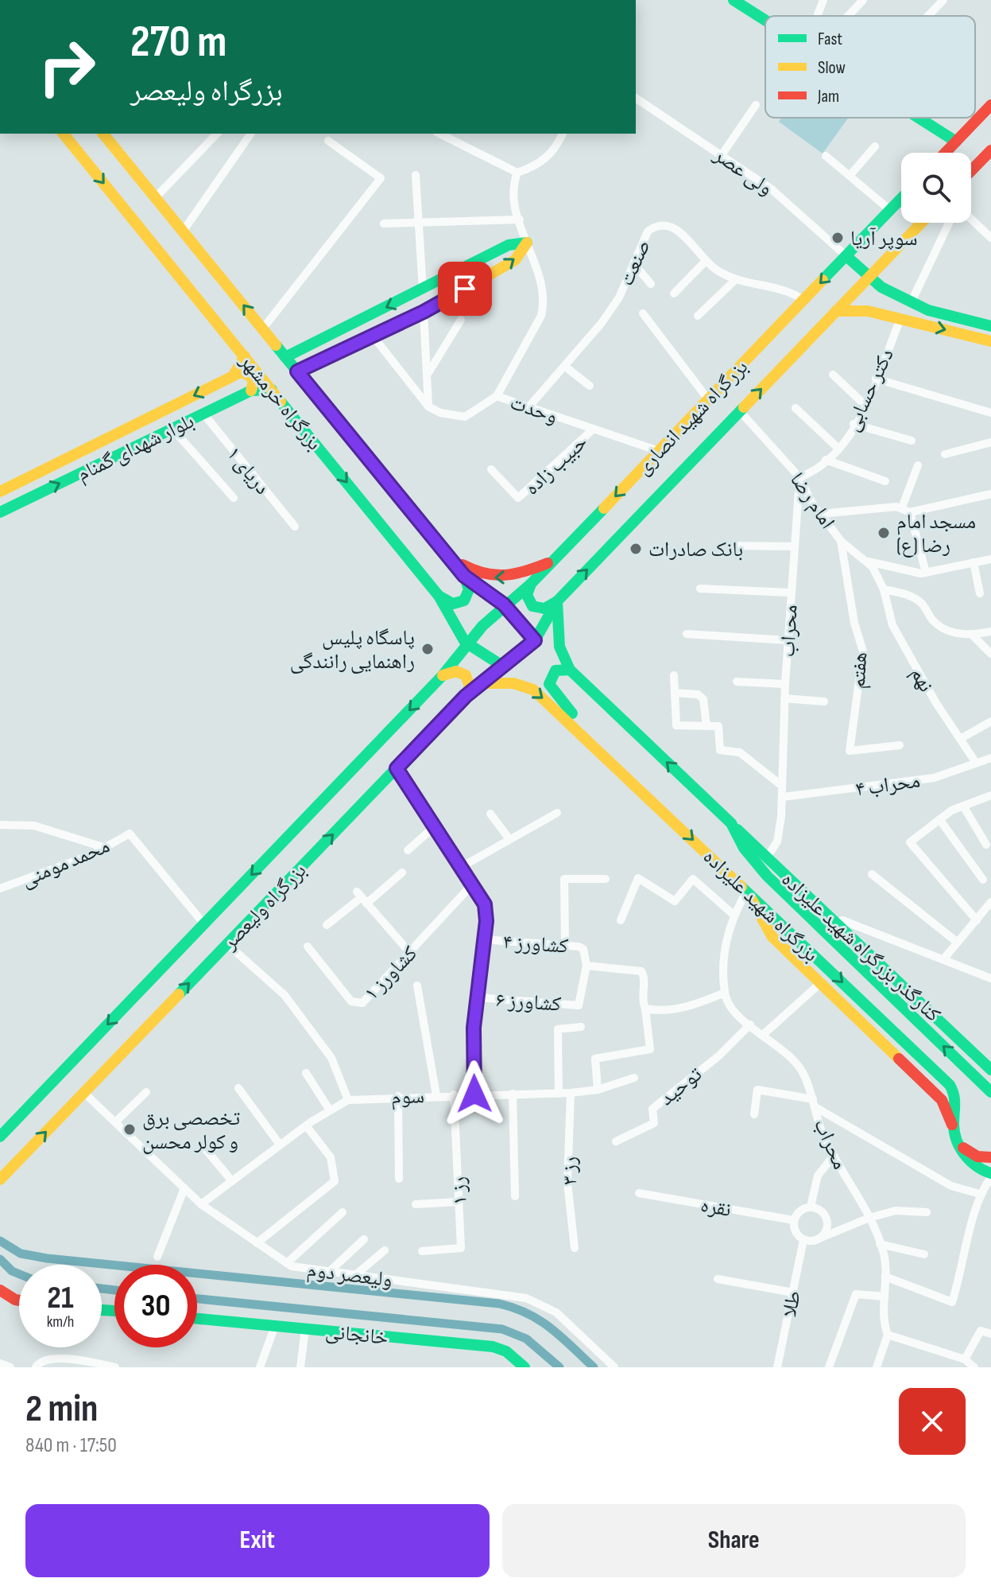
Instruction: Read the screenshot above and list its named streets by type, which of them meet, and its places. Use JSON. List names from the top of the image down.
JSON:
{
  "streets": {
    "main road": [
      "بزرگراه خرمشهر",
      "بزرگراه شهید انصاری",
      "بلوار شهدای گمنام",
      "بزرگراه شهید علیزاده",
      "بزرگراه ولیعصر",
      "کنارگذر بزرگراه شهید علیزاده",
      "خانجانی"
    ],
    "street": [
      "ولی عصر",
      "صنعت",
      "دکتر حسابی",
      "وحدت",
      "حبیب زاده",
      "دریای ۱",
      "امام رضا",
      "محراب",
      "هفتم",
      "نهم",
      "محراب ۴",
      "محمد مومنی",
      "کشاورز ۴",
      "کشاورز ۱",
      "کشاورز ۶",
      "توحید",
      "سوم",
      "رز ۳",
      "رز ۱",
      "نقره",
      "ولیعصر دوم",
      "طلا"
    ]
  },
  "crossings": [
    ["ولی عصر", "بزرگراه شهید انصاری"],
    ["صنعت", "وحدت"],
    ["صنعت", "بزرگراه شهید انصاری"],
    ["دکتر حسابی", "امام رضا"],
    ["دکتر حسابی", "محراب"],
    ["بزرگراه خرمشهر", "بزرگراه شهید انصاری"],
    ["بزرگراه خرمشهر", "بلوار شهدای گمنام"],
    ["بزرگراه خرمشهر", "بزرگراه ولیعصر"],
    ["وحدت", "بزرگراه شهید انصاری"],
    ["وحدت", "حبیب زاده"],
    ["بزرگراه شهید انصاری", "امام رضا"],
    ["بزرگراه شهید انصاری", "بزرگراه شهید علیزاده"],
    ["بزرگراه شهید انصاری", "بزرگراه ولیعصر"],
    ["بلوار شهدای گمنام", "دریای ۱"],
    ["امام رضا", "محراب"],
    ["امام رضا", "هفتم"],
    ["امام رضا", "نهم"],
    ["محراب", "محراب ۴"],
    ["محراب", "کنارگذر بزرگراه شهید علیزاده"],
    ["محراب", "توحید"],
    ["نهم", "محراب ۴"],
    ["محمد مومنی", "بزرگراه ولیعصر"],
    ["بزرگراه شهید علیزاده", "بزرگراه ولیعصر"],
    ["بزرگراه شهید علیزاده", "کنارگذر بزرگراه شهید علیزاده"],
    ["بزرگراه ولیعصر", "ولیعصر دوم"],
    ["کشاورز ۴", "کشاورز ۶"],
    ["سوم", "رز ۳"],
    ["سوم", "رز ۱"],
    ["سوم", "ولیعصر دوم"],
    ["نقره", "طلا"]
  ],
  "places": [
    "سوپر آریا",
    "مسجد امام رضا (ع)",
    "بانک صادرات",
    "پاسگاه پلیس راهنمایی رانندگی",
    "تخصصی برق و کولر محسن"
  ],
  "legend": ["Fast", "Slow", "Jam"],
  "page": {
    "turn": ["270 m", "بزرگراه ولیعصر"],
    "speed": "21 km/h",
    "limit": "30",
    "heading": ["2 min", "840 m · 17:50"],
    "buttons": ["Exit", "Share"]
  }
}
